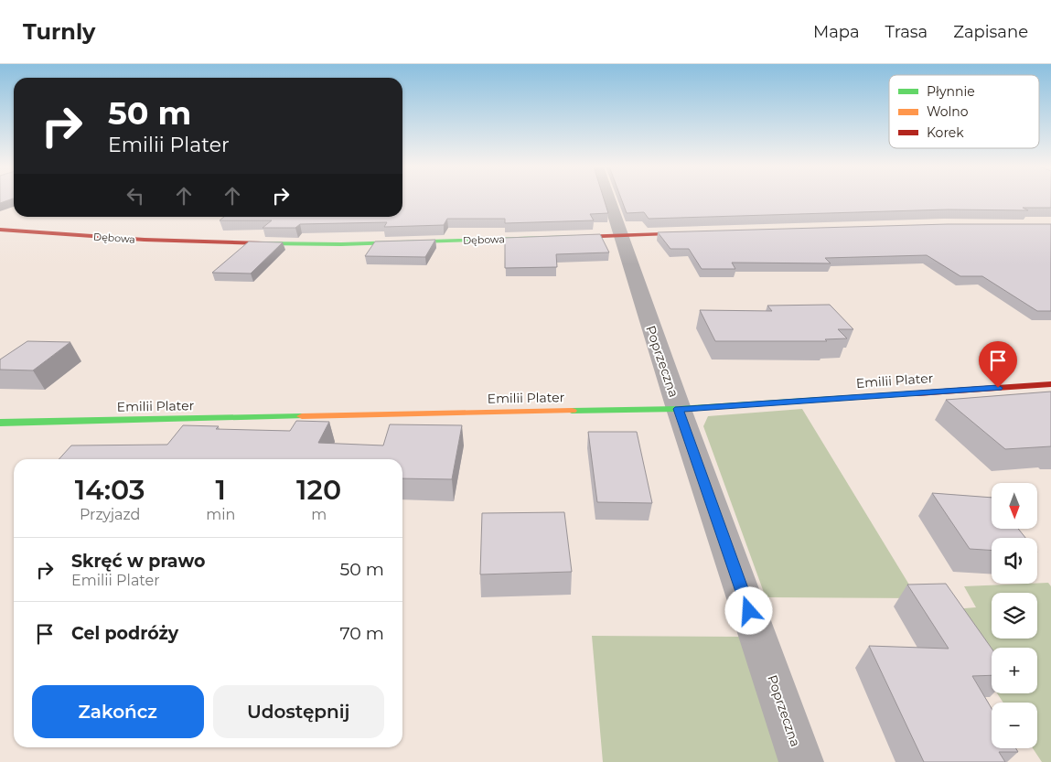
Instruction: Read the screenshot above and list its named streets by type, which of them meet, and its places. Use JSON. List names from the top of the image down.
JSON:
{
  "streets": {
    "street": ["Dębowa", "Poprzeczna", "Emilii Plater"]
  },
  "crossings": [
    ["Dębowa", "Poprzeczna"],
    ["Poprzeczna", "Emilii Plater"]
  ],
  "legend": ["Płynnie", "Wolno", "Korek"],
  "north": "bottom",
  "page": {
    "header": "Turnly",
    "nav": ["Mapa", "Trasa", "Zapisane"],
    "turn": ["50 m", "Emilii Plater"],
    "eta": [
      "14:03",
      "Przyjazd",
      "1",
      "min",
      "120",
      "m"
    ],
    "map_buttons": ["+", "−"],
    "list": [
      {
        "name": "Skręć w prawo",
        "note": "Emilii Plater",
        "value": "50 m"
      },
      {
        "name": "Cel podróży",
        "value": "70 m"
      }
    ],
    "buttons": ["Zakończ", "Udostępnij"]
  }
}
